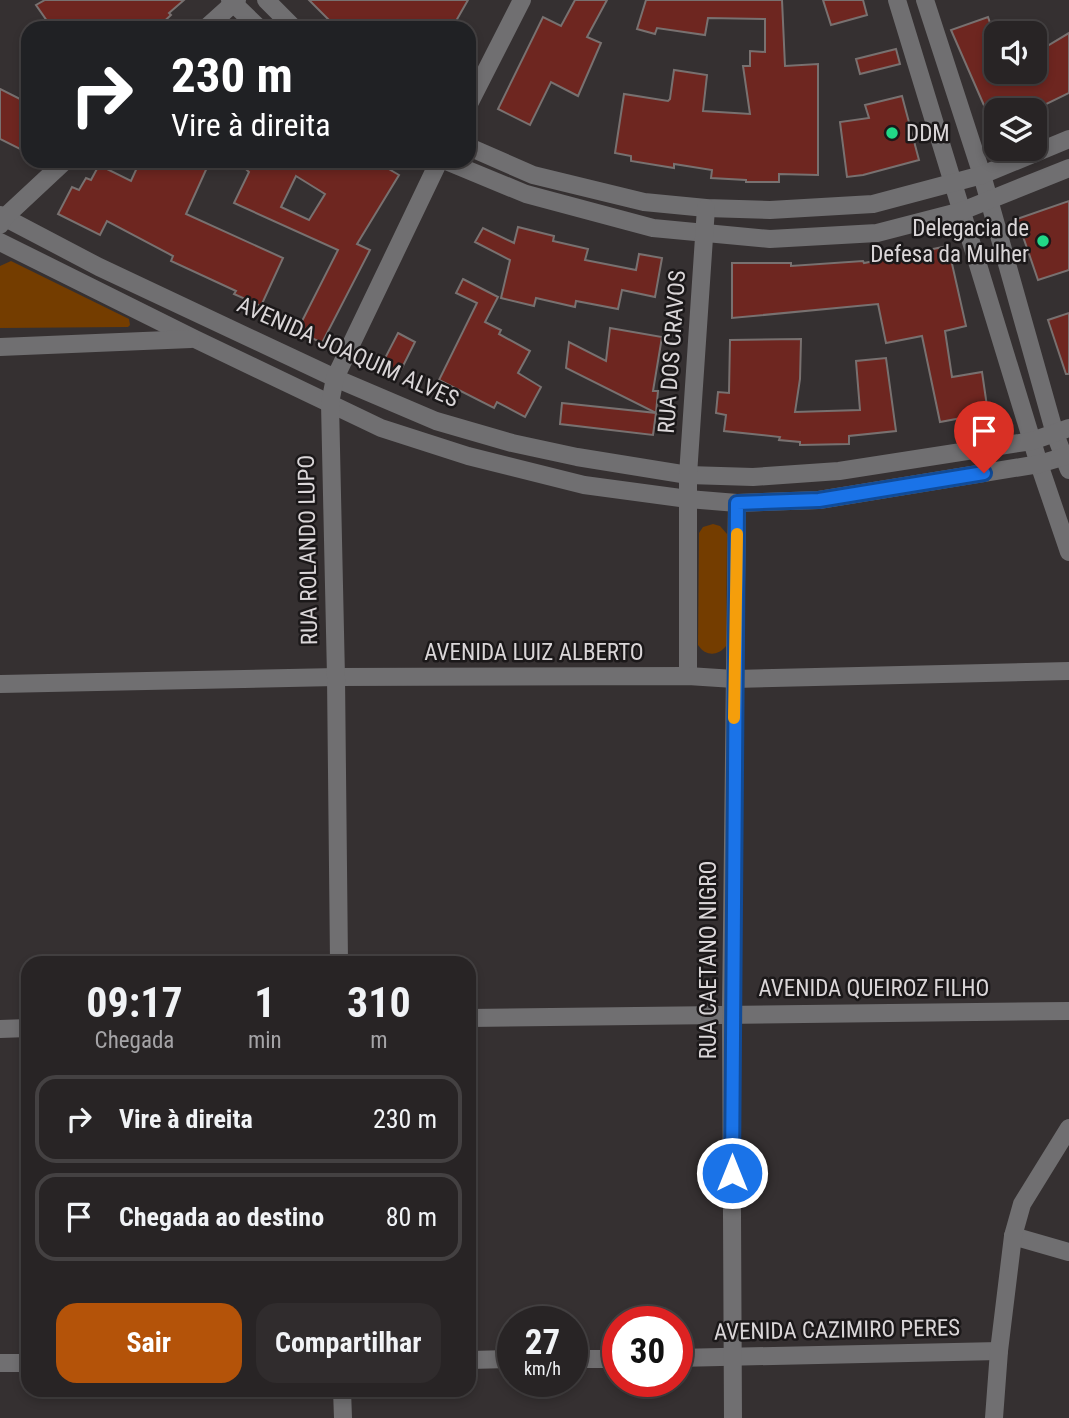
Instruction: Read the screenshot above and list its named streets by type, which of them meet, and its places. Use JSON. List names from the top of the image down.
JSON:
{
  "streets": {
    "street": [
      "AVENIDA JOAQUIM ALVES",
      "RUA DOS CRAVOS",
      "RUA ROLANDO LUPO",
      "AVENIDA LUIZ ALBERTO",
      "RUA CAETANO NIGRO",
      "AVENIDA QUEIROZ FILHO",
      "AVENIDA CAZIMIRO PERES"
    ]
  },
  "crossings": [
    ["AVENIDA JOAQUIM ALVES", "RUA DOS CRAVOS"],
    ["AVENIDA JOAQUIM ALVES", "RUA ROLANDO LUPO"],
    ["RUA ROLANDO LUPO", "AVENIDA LUIZ ALBERTO"],
    ["AVENIDA LUIZ ALBERTO", "RUA CAETANO NIGRO"],
    ["RUA CAETANO NIGRO", "AVENIDA QUEIROZ FILHO"],
    ["RUA CAETANO NIGRO", "AVENIDA CAZIMIRO PERES"]
  ],
  "places": ["DDM", "Delegacia de Defesa da Mulher"],
  "page": {
    "turn": ["230 m", "Vire à direita"],
    "eta": [
      "09:17",
      "Chegada",
      "1",
      "min",
      "310",
      "m"
    ],
    "list": [
      {
        "name": "Vire à direita",
        "value": "230 m"
      },
      {
        "name": "Chegada ao destino",
        "value": "80 m"
      }
    ],
    "buttons": ["Sair", "Compartilhar"],
    "speed": "27 km/h",
    "limit": "30"
  }
}
